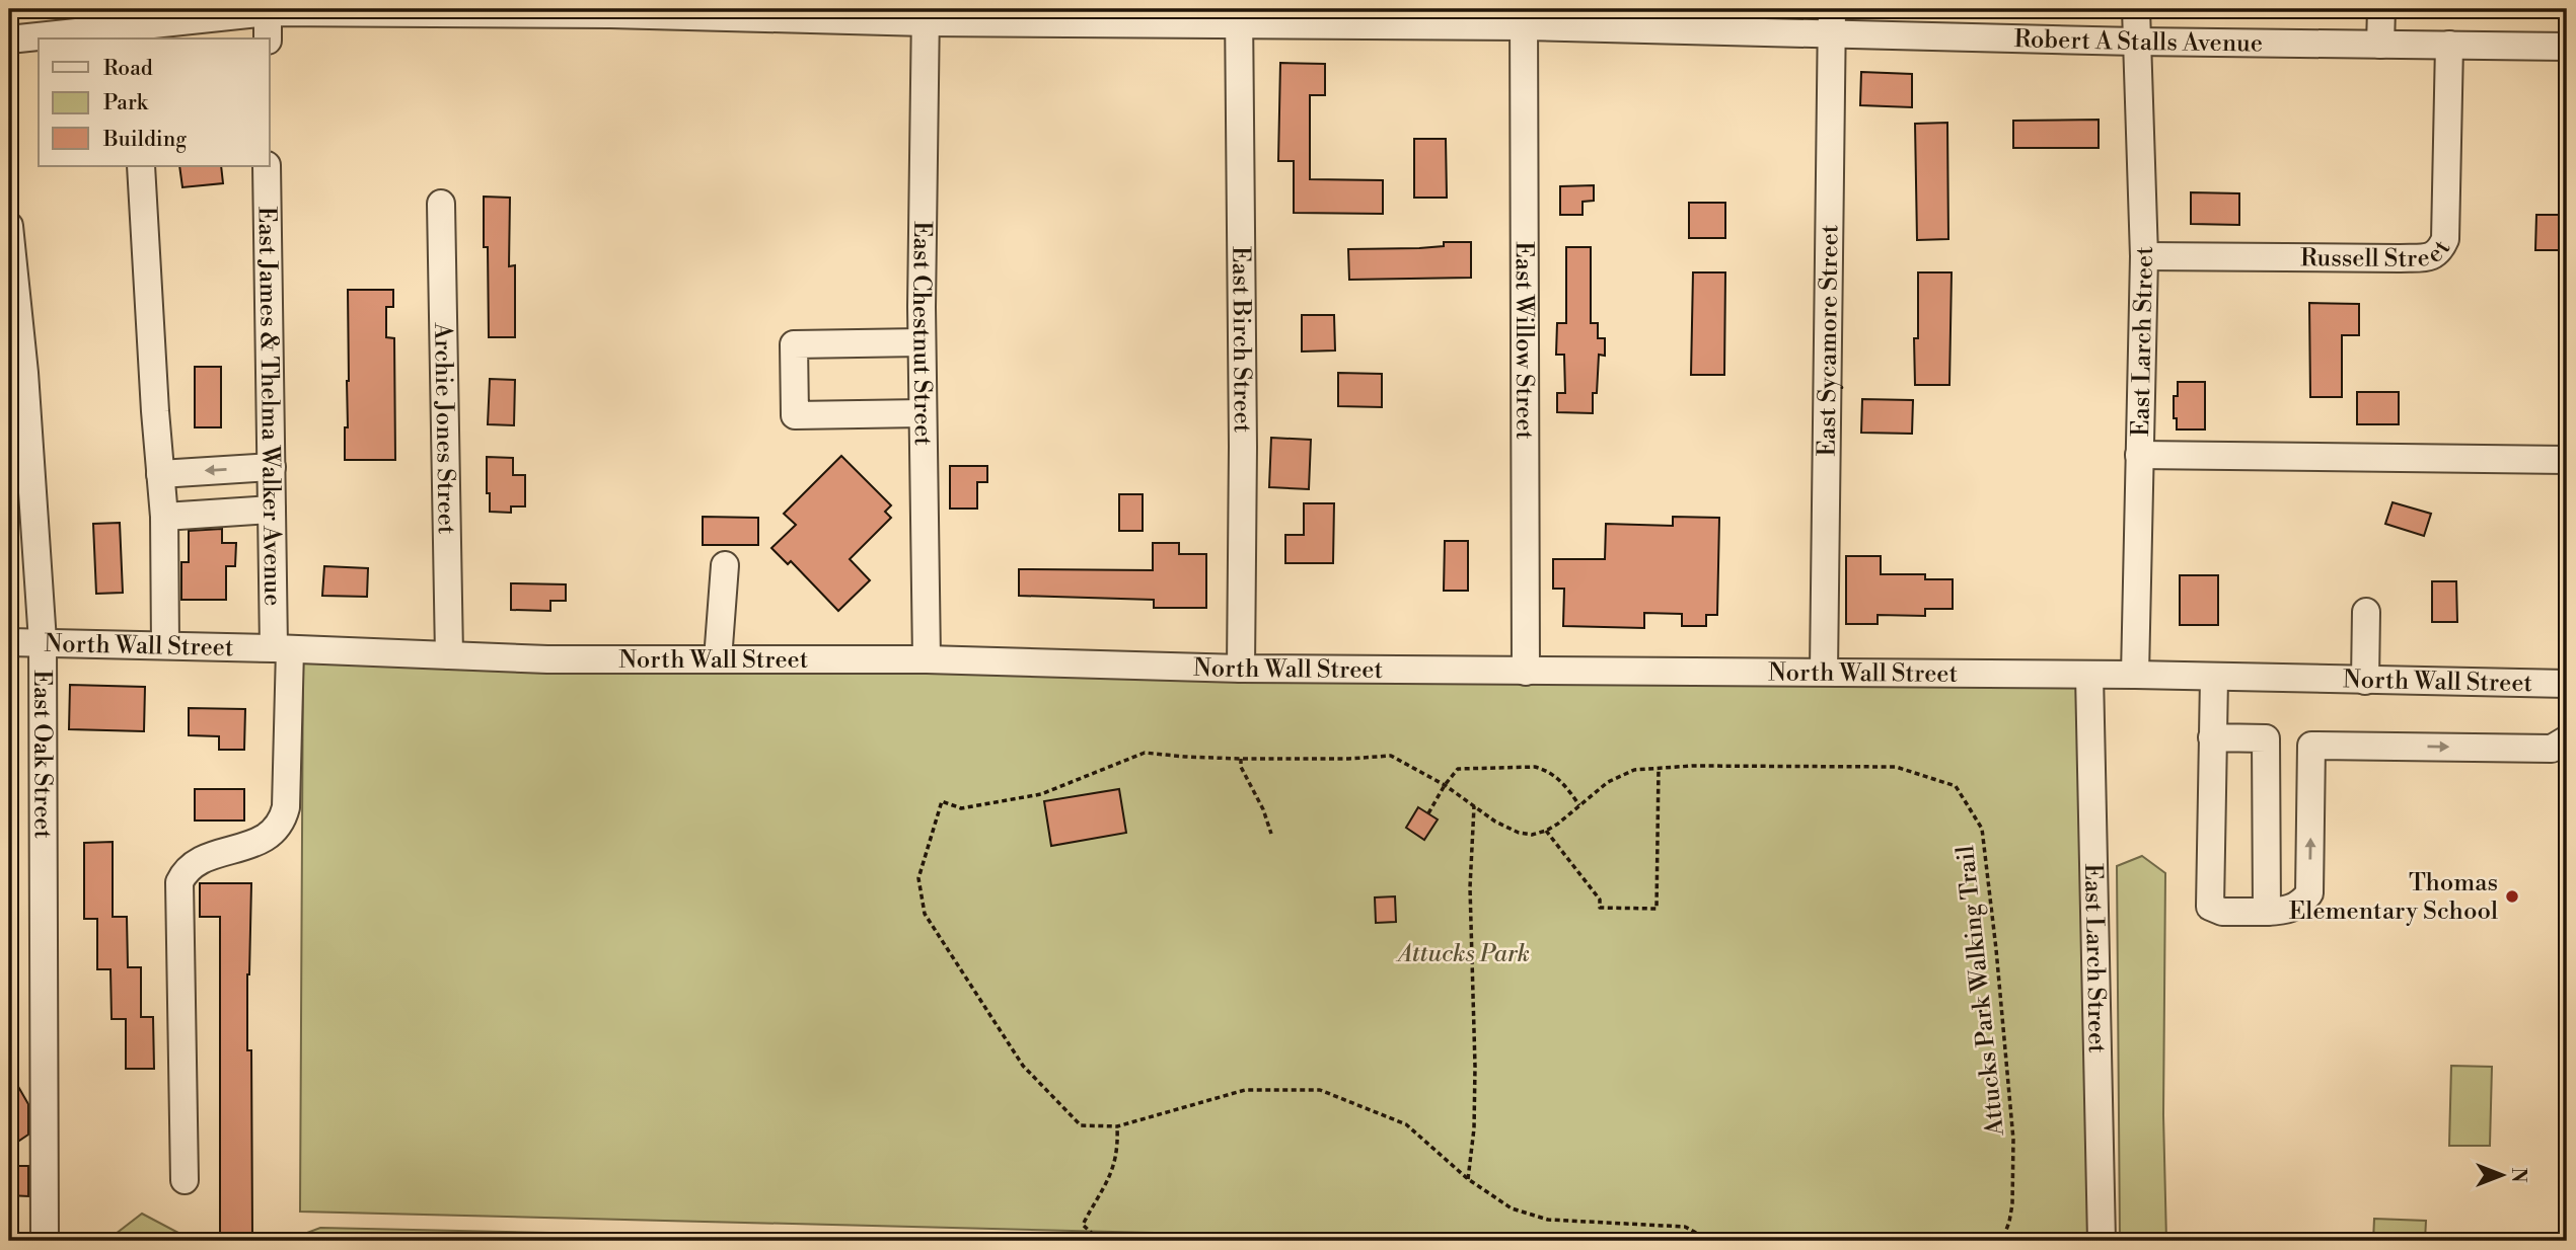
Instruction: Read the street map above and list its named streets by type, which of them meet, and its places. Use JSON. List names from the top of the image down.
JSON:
{
  "streets": {
    "street": [
      "Robert A Stalls Avenue",
      "Russell Street",
      "East Chestnut Street",
      "East Birch Street",
      "East Willow Street",
      "East Sycamore Street",
      "East Larch Street",
      "East James & Thelma Walker Avenue",
      "Archie Jones Street",
      "North Wall Street",
      "East Oak Street"
    ],
    "path": ["Attucks Park Walking Trail"]
  },
  "crossings": [
    ["Robert A Stalls Avenue", "Russell Street"],
    ["Robert A Stalls Avenue", "East Chestnut Street"],
    ["Robert A Stalls Avenue", "East Birch Street"],
    ["Robert A Stalls Avenue", "East Willow Street"],
    ["Robert A Stalls Avenue", "East Sycamore Street"],
    ["Robert A Stalls Avenue", "East Larch Street"],
    ["Russell Street", "East Larch Street"],
    ["East Chestnut Street", "North Wall Street"],
    ["East Birch Street", "North Wall Street"],
    ["East Willow Street", "North Wall Street"],
    ["East Sycamore Street", "North Wall Street"],
    ["East Larch Street", "North Wall Street"],
    ["East James & Thelma Walker Avenue", "North Wall Street"],
    ["Archie Jones Street", "North Wall Street"],
    ["North Wall Street", "East Oak Street"]
  ],
  "parks": ["Attucks Park"],
  "places": ["Thomas Elementary School"],
  "legend": ["Road", "Park", "Building"],
  "north": "right"
}
